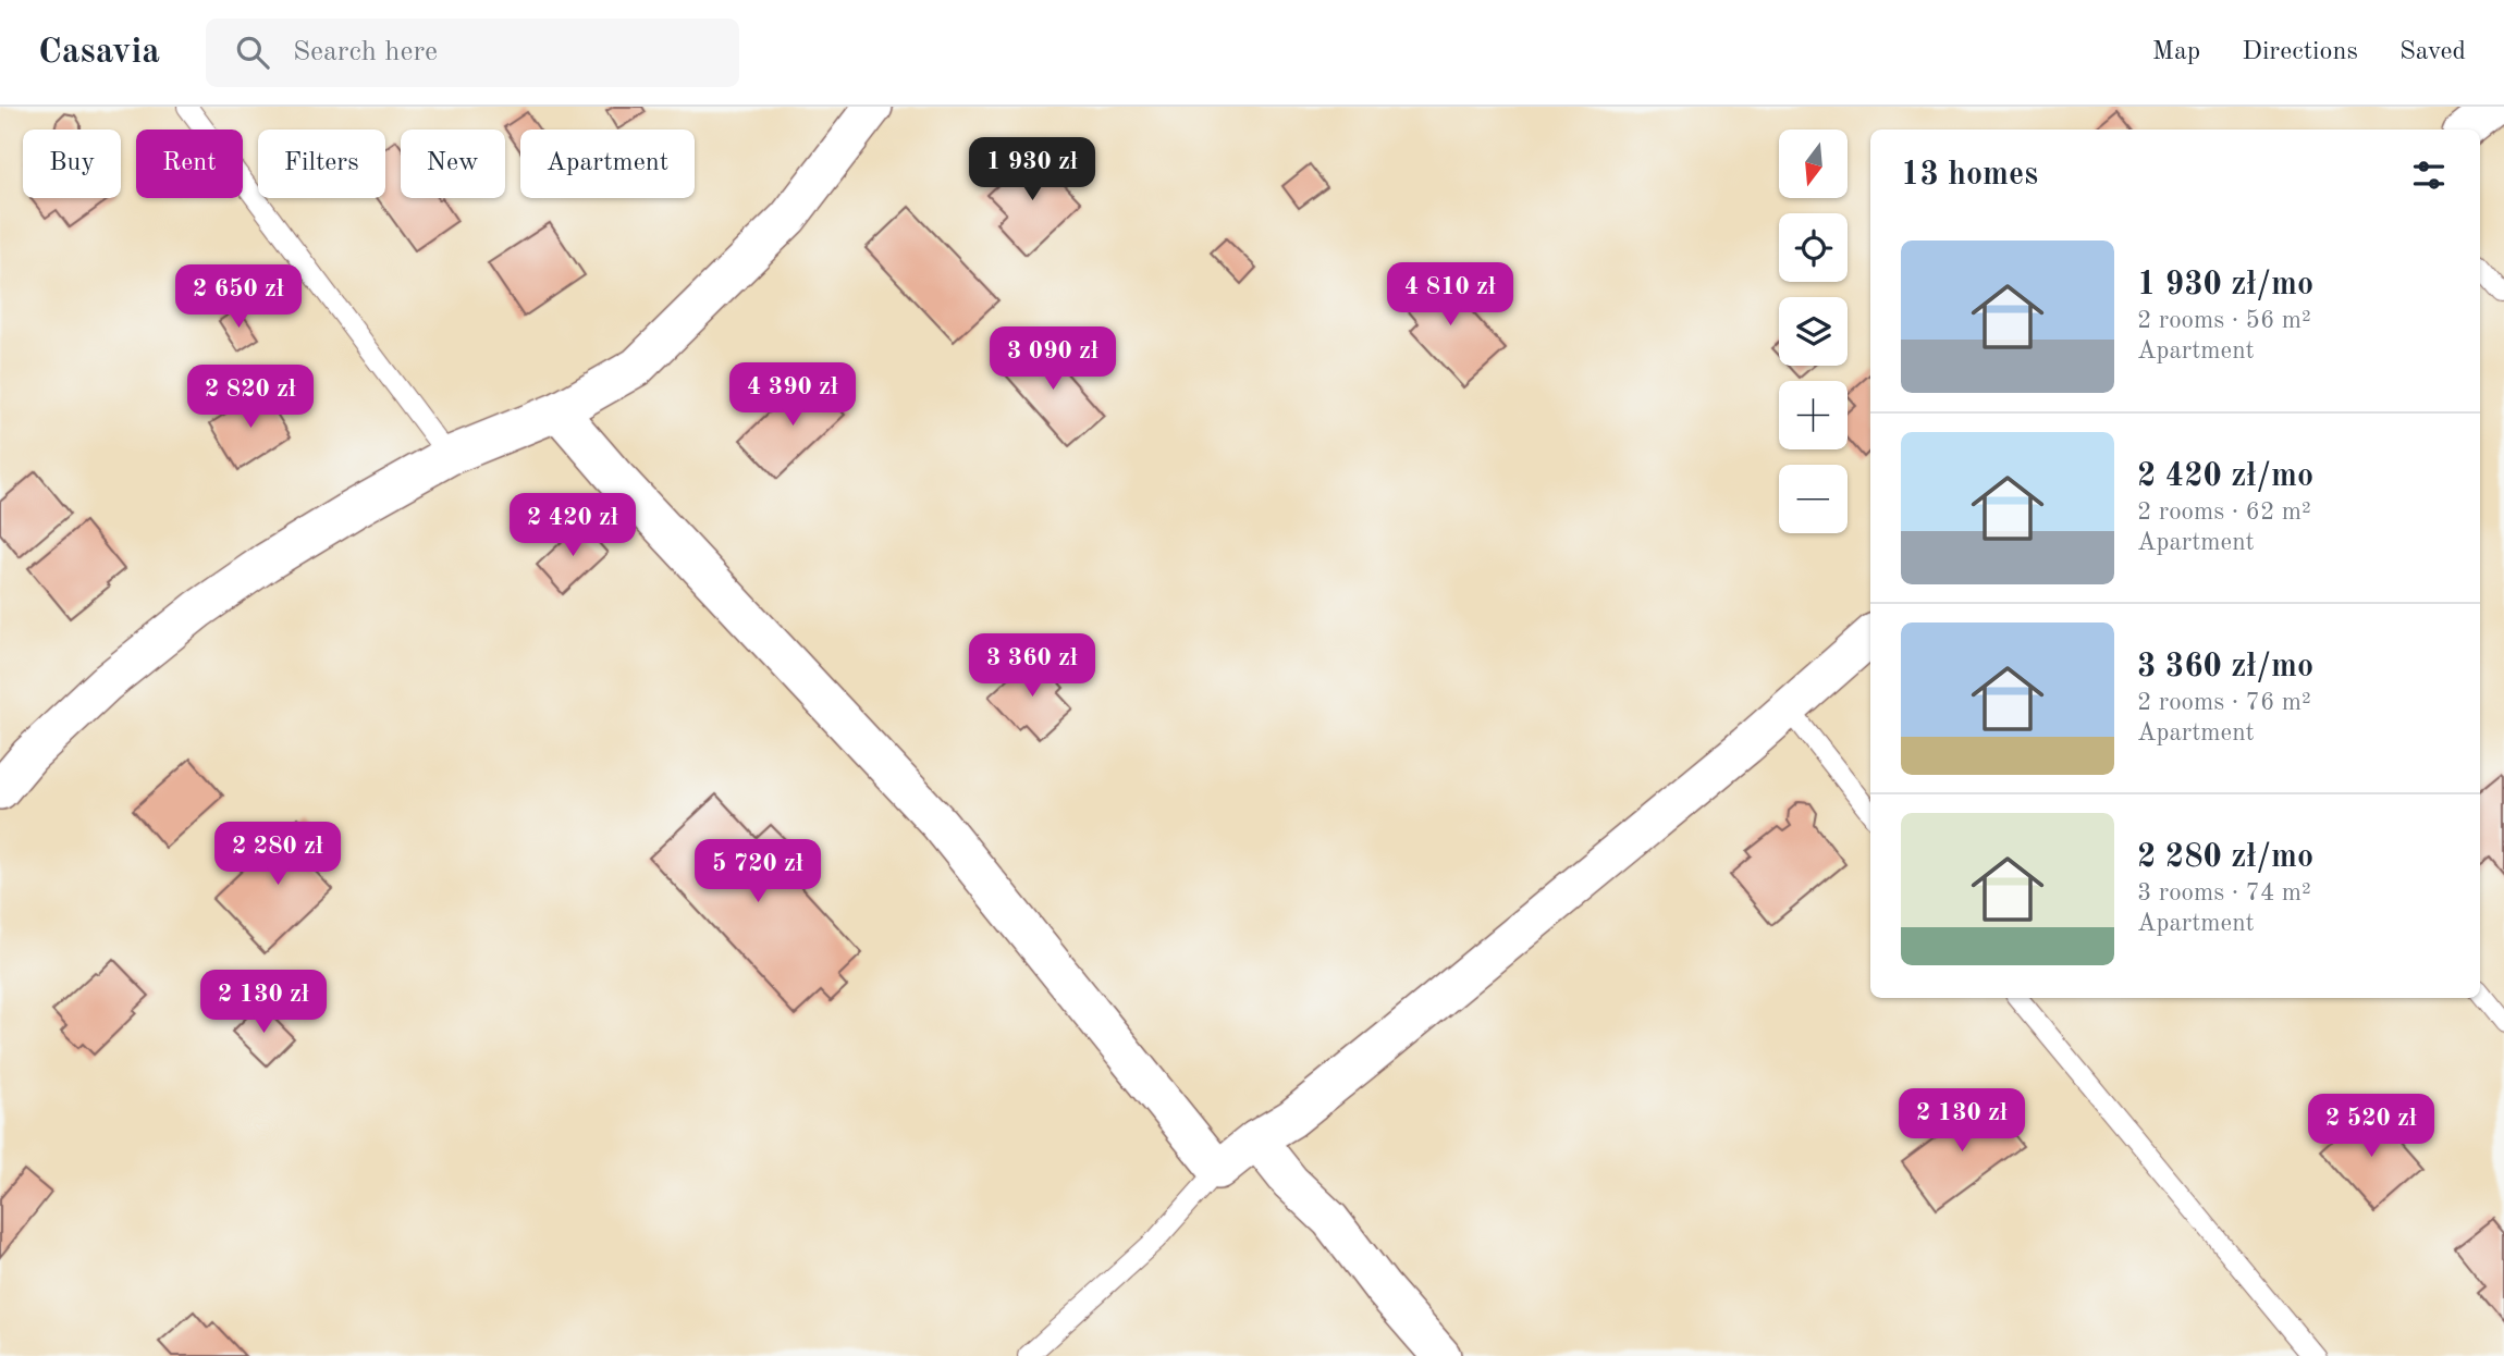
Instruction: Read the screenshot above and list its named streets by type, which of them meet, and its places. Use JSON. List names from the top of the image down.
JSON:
{
  "north": "bottom",
  "page": {
    "header": "Casavia",
    "search": "Search here",
    "nav": ["Map", "Directions", "Saved"],
    "map_buttons": ["+", "−"],
    "chip": [
      "Buy",
      "Rent",
      "Filters",
      "New",
      "Apartment"
    ],
    "heading": "13 homes",
    "price": [
      "1 930 zł",
      "4 810 zł",
      "2 650 zł",
      "3 090 zł",
      "4 390 zł",
      "2 820 zł",
      "2 420 zł",
      "3 360 zł",
      "2 280 zł",
      "5 720 zł",
      "2 130 zł",
      "2 130 zł",
      "2 520 zł"
    ],
    "list": [
      {
        "name": "1 930 zł/mo",
        "note": "2 rooms · 56 m² · Apartment"
      },
      {
        "name": "2 420 zł/mo",
        "note": "2 rooms · 62 m² · Apartment"
      },
      {
        "name": "3 360 zł/mo",
        "note": "2 rooms · 76 m² · Apartment"
      },
      {
        "name": "2 280 zł/mo",
        "note": "3 rooms · 74 m² · Apartment"
      }
    ]
  }
}
